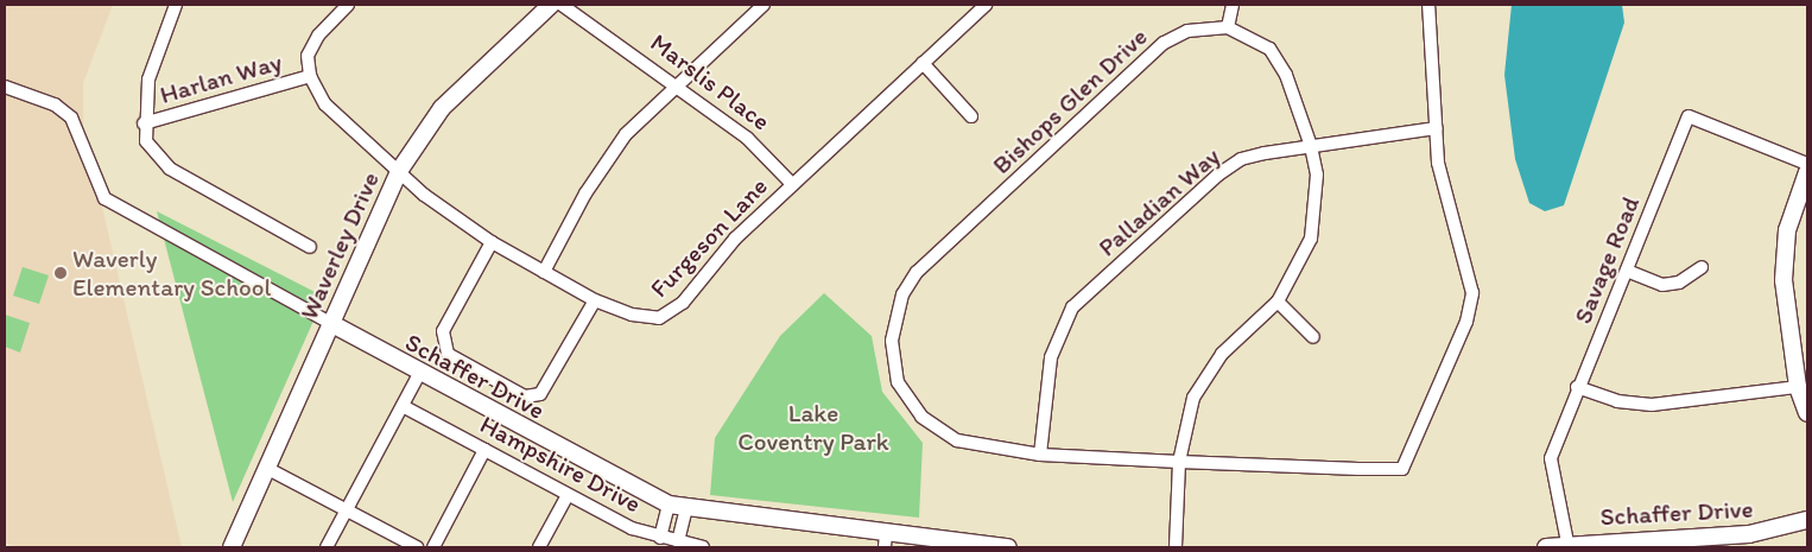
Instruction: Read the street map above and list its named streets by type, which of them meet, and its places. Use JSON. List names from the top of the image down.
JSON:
{
  "streets": {
    "street": [
      "Harlan Way",
      "Marslis Place",
      "Bishops Glen Drive",
      "Palladian Way",
      "Furgeson Lane",
      "Waverley Drive",
      "Savage Road",
      "Schaffer Drive",
      "Hampshire Drive"
    ]
  },
  "crossings": [
    ["Harlan Way", "Furgeson Lane"],
    ["Harlan Way", "Waverley Drive"],
    ["Marslis Place", "Furgeson Lane"],
    ["Bishops Glen Drive", "Palladian Way"],
    ["Furgeson Lane", "Waverley Drive"],
    ["Waverley Drive", "Schaffer Drive"],
    ["Savage Road", "Schaffer Drive"]
  ],
  "parks": ["Lake Coventry Park"],
  "places": ["Waverly Elementary School"]
}
